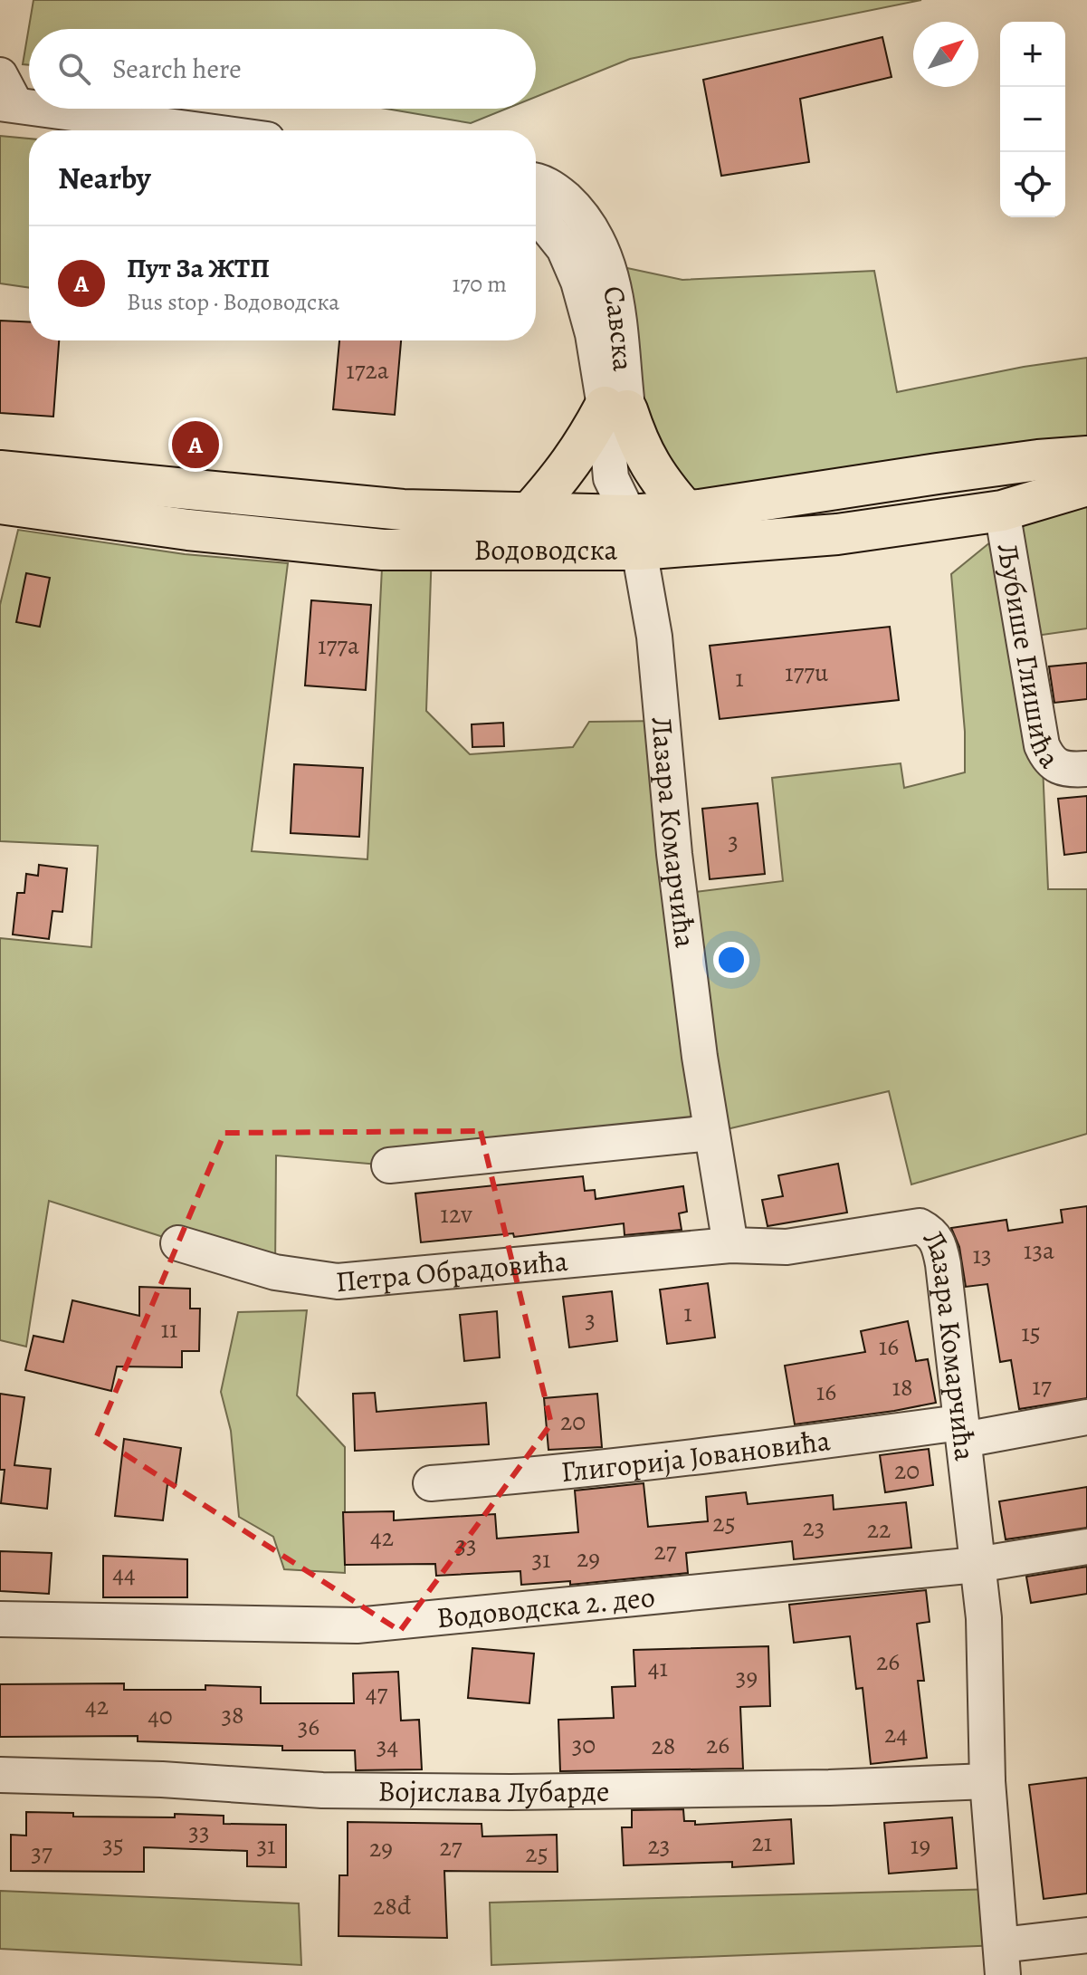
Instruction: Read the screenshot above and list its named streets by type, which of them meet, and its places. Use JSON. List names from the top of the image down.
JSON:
{
  "streets": {
    "main road": ["Водоводска"],
    "street": [
      "Савска",
      "Љубише Глишића",
      "Лазара Комарчића",
      "Петра Обрадовића",
      "Глигорија Јовановића",
      "Водоводска 2. део",
      "Војислава Лубарде"
    ]
  },
  "crossings": [
    ["Савска", "Водоводска"],
    ["Савска", "Лазара Комарчића"],
    ["Водоводска", "Љубише Глишића"],
    ["Водоводска", "Лазара Комарчића"],
    ["Лазара Комарчића", "Петра Обрадовића"],
    ["Лазара Комарчића", "Глигорија Јовановића"],
    ["Лазара Комарчића", "Водоводска 2. део"],
    ["Лазара Комарчића", "Војислава Лубарде"]
  ],
  "house_numbers": [
    "172a",
    "177a",
    "177u",
    "1",
    "3",
    "12v",
    "13a",
    "13",
    "1",
    "3",
    "11",
    "15",
    "16",
    "17",
    "18",
    "16",
    "20",
    "20",
    "25",
    "23",
    "22",
    "42",
    "33",
    "27",
    "29",
    "31",
    "44",
    "26",
    "41",
    "39",
    "47",
    "42",
    "38",
    "40",
    "36",
    "24",
    "30",
    "26",
    "34",
    "28",
    "33",
    "21",
    "35",
    "31",
    "23",
    "19",
    "27",
    "29",
    "37",
    "25",
    "28đ"
  ],
  "north": "top right",
  "page": {
    "map_buttons": ["+", "−"],
    "search": "Search here",
    "heading": "Nearby",
    "list": [
      {
        "mark": "A",
        "name": "Пут За ЖТП",
        "note": "Bus stop · Водоводска",
        "value": "170 m"
      }
    ],
    "pins": "A"
  }
}
